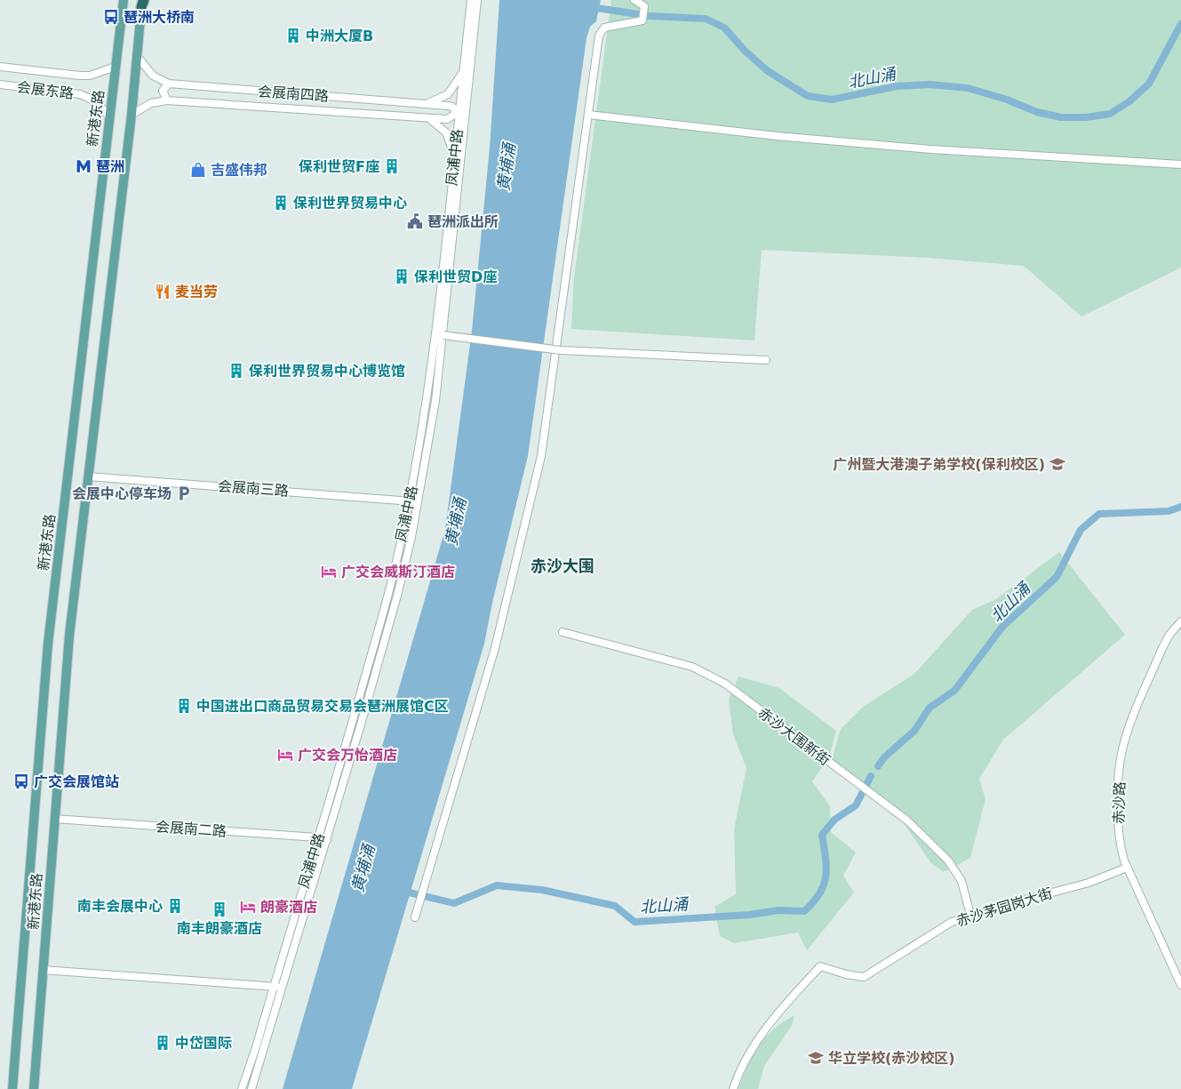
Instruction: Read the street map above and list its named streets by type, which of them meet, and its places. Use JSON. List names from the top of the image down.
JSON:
{
  "streets": {
    "main road": ["新港东路"],
    "street": [
      "会展东路",
      "会展南四路",
      "凤浦中路",
      "会展南三路",
      "赤沙大围新街",
      "赤沙路",
      "会展南二路",
      "赤沙茅园岗大街"
    ]
  },
  "crossings": [
    ["会展东路", "新港东路"],
    ["会展南四路", "新港东路"],
    ["会展南四路", "凤浦中路"],
    ["新港东路", "会展南三路"],
    ["新港东路", "会展南二路"],
    ["凤浦中路", "会展南三路"],
    ["凤浦中路", "会展南二路"],
    ["赤沙大围新街", "赤沙茅园岗大街"],
    ["赤沙路", "赤沙茅园岗大街"]
  ],
  "districts": ["赤沙大围"],
  "water": ["北山涌", "黄埔涌"],
  "places": {
    "bus stop": ["琶洲大桥南", "广交会展馆站"],
    "building": [
      "中洲大厦B",
      "保利世贸F座",
      "保利世界贸易中心",
      "保利世贸D座",
      "保利世界贸易中心博览馆",
      "中国进出口商品贸易交易会琶洲展馆C区",
      "南丰会展中心",
      "南丰朗豪酒店",
      "中岱国际"
    ],
    "metro station": ["琶洲"],
    "shop": ["吉盛伟邦"],
    "public building": ["琶洲派出所"],
    "restaurant": ["麦当劳"],
    "school or university": ["广州暨大港澳子弟学校(保利校区)", "华立学校(赤沙校区)"],
    "parking": ["会展中心停车场"],
    "hotel": ["广交会威斯汀酒店", "广交会万怡酒店", "朗豪酒店"]
  }
}
